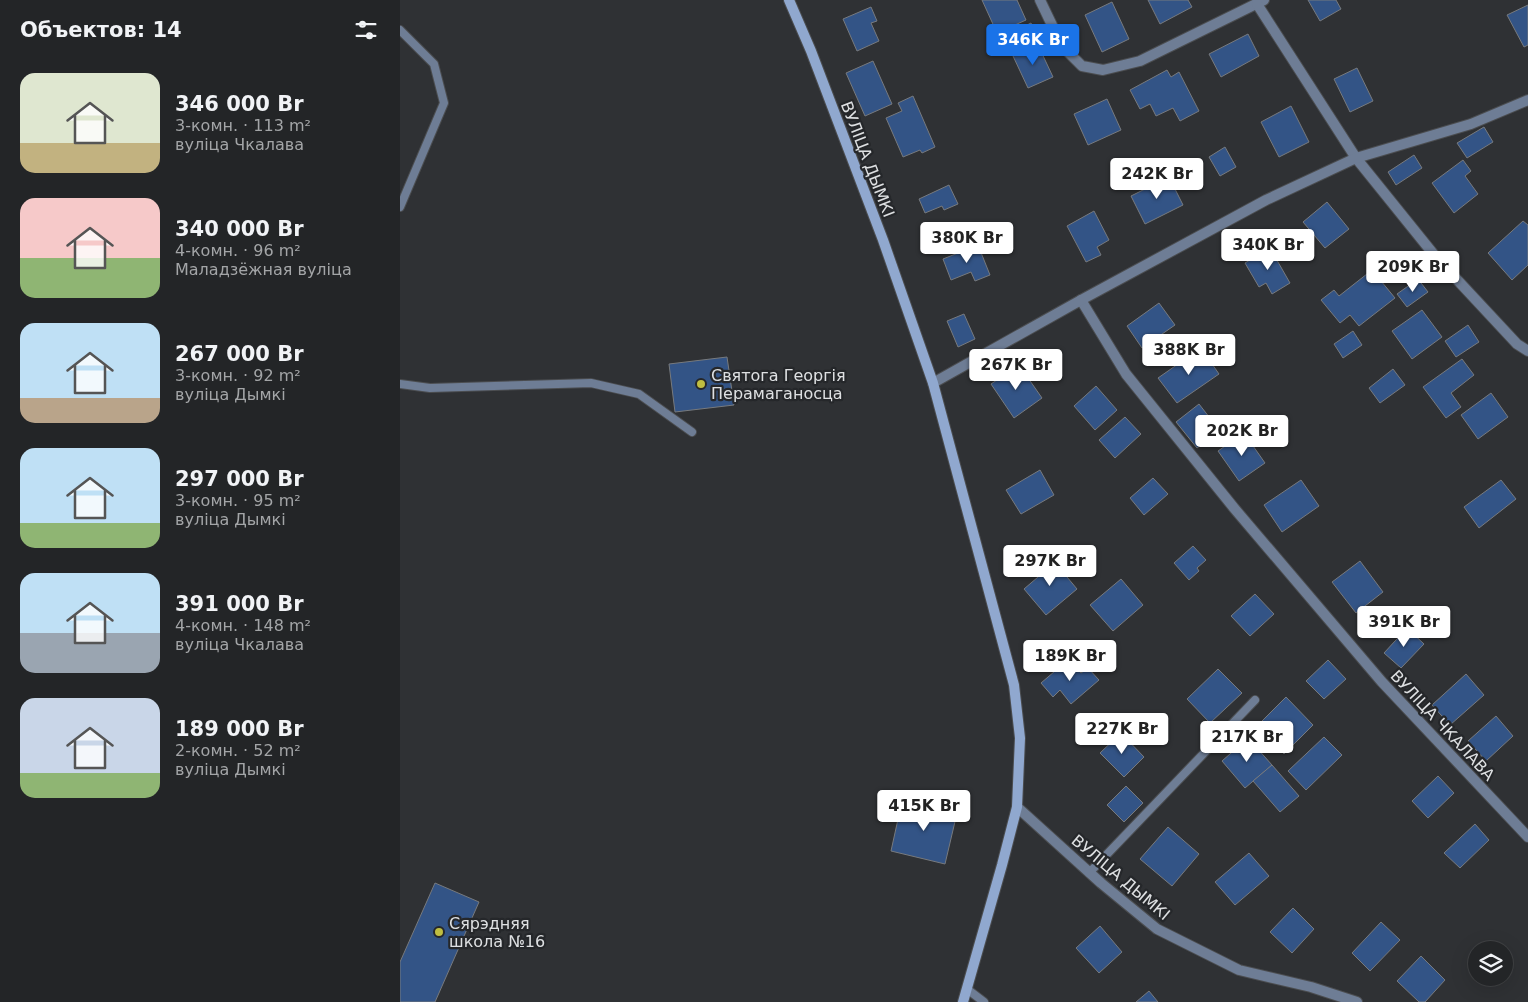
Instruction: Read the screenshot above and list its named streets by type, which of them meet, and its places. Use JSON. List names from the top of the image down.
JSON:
{
  "streets": {
    "street": ["ВУЛІЦА ДЫМКІ", "ВУЛІЦА ЧКАЛАВА"]
  },
  "places": ["Святога Георгія Перамаганосца", "Сярэдняя школа №16"],
  "page": {
    "heading": "Объектов: 14",
    "price": [
      "346K Br",
      "242K Br",
      "380K Br",
      "340K Br",
      "209K Br",
      "388K Br",
      "267K Br",
      "202K Br",
      "297K Br",
      "391K Br",
      "189K Br",
      "227K Br",
      "217K Br",
      "415K Br"
    ],
    "list": [
      {
        "name": "346 000 Br",
        "note": "3-комн. · 113 m² · вуліца Чкалава"
      },
      {
        "name": "340 000 Br",
        "note": "4-комн. · 96 m² · Маладзёжная вуліца"
      },
      {
        "name": "267 000 Br",
        "note": "3-комн. · 92 m² · вуліца Дымкі"
      },
      {
        "name": "297 000 Br",
        "note": "3-комн. · 95 m² · вуліца Дымкі"
      },
      {
        "name": "391 000 Br",
        "note": "4-комн. · 148 m² · вуліца Чкалава"
      },
      {
        "name": "189 000 Br",
        "note": "2-комн. · 52 m² · вуліца Дымкі"
      }
    ]
  }
}
